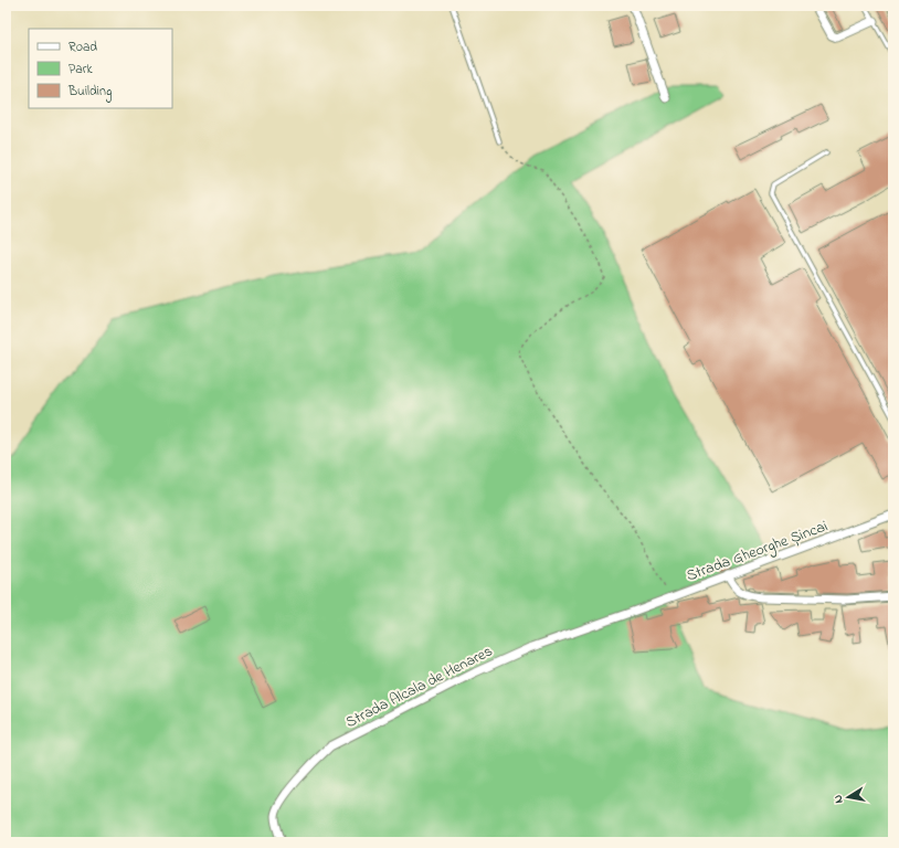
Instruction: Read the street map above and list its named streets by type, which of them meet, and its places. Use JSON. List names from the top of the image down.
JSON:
{
  "streets": {
    "street": ["Strada Gheorghe Șincai", "Strada Alcala de Henares"]
  },
  "crossings": [
    ["Strada Gheorghe Șincai", "Strada Alcala de Henares"]
  ],
  "legend": ["Road", "Park", "Building"],
  "north": "left"
}
